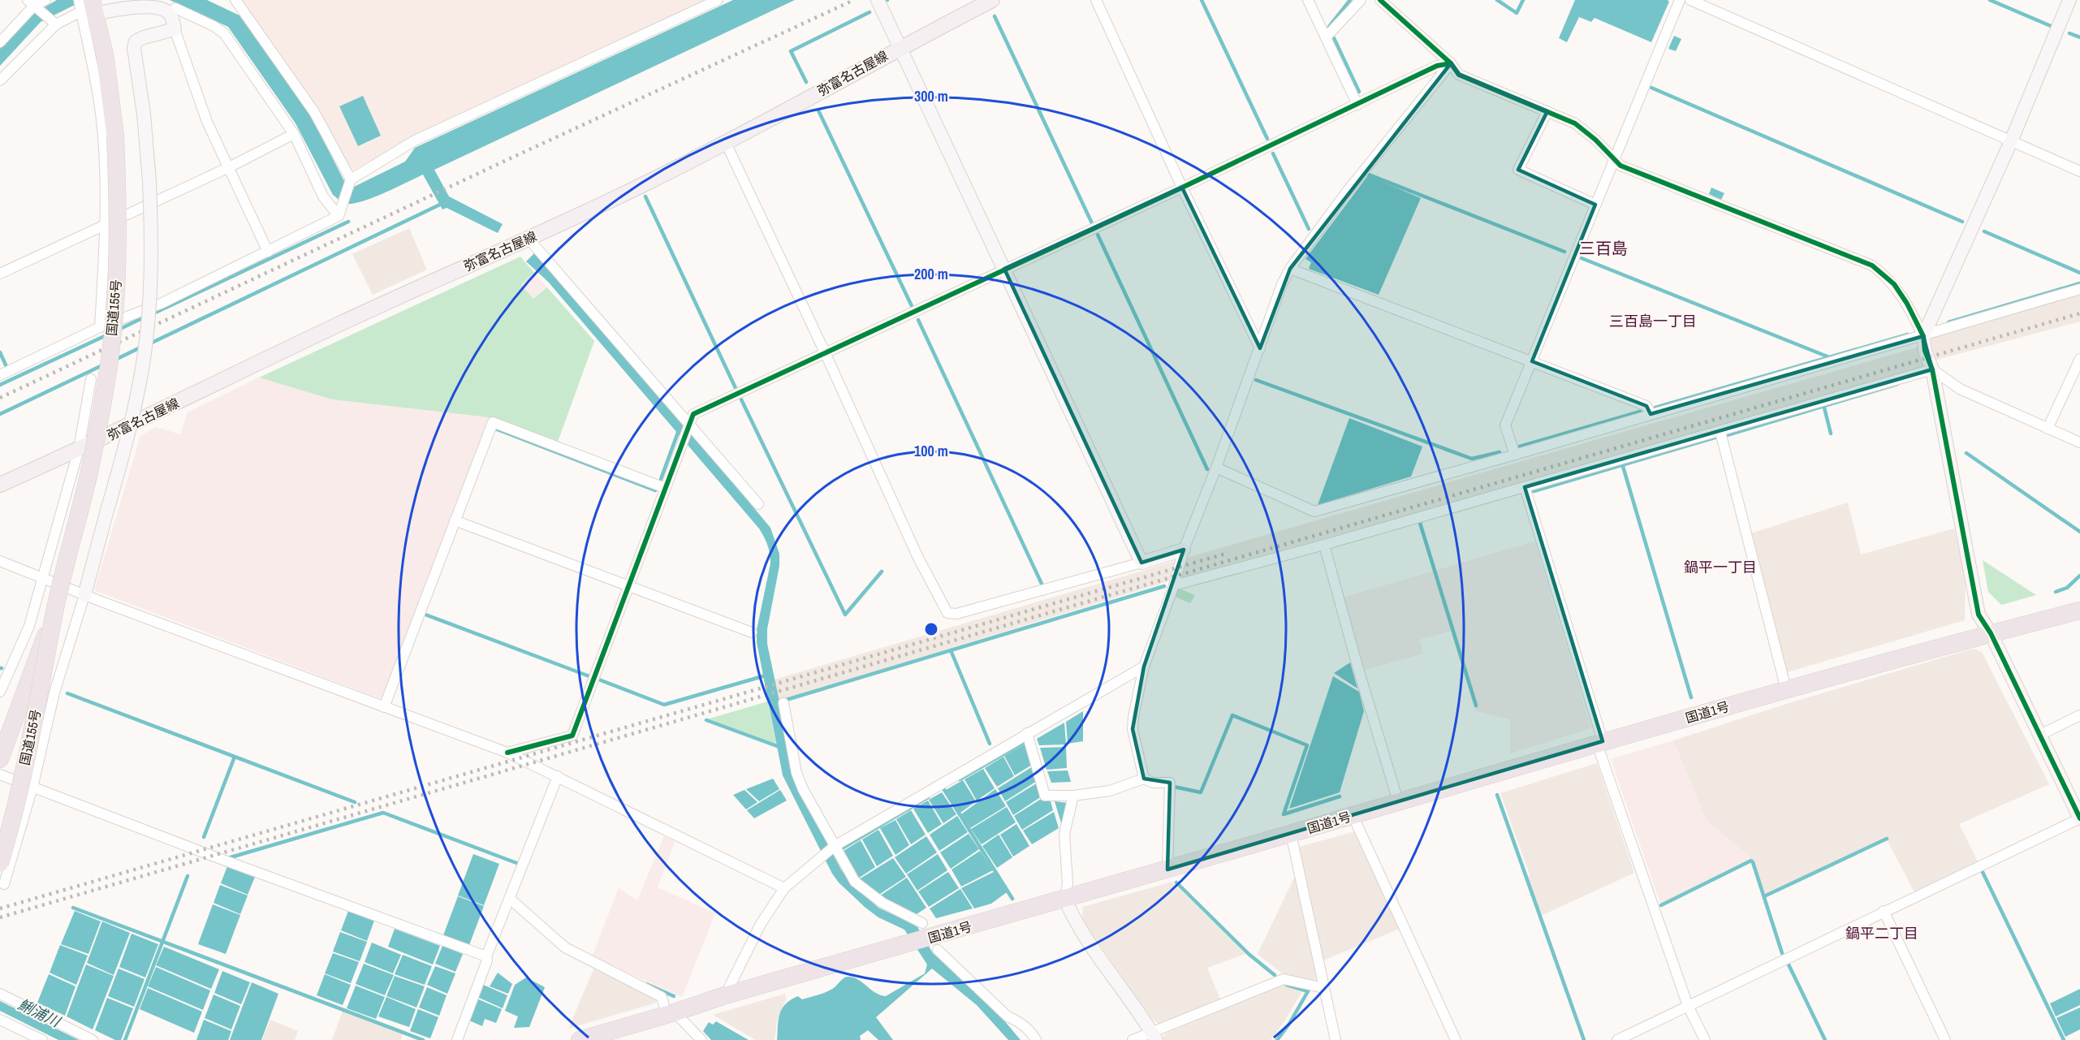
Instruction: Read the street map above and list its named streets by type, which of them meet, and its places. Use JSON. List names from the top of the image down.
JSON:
{
  "streets": {
    "highway": ["国道155号", "国道1号"],
    "main road": ["弥富名古屋線"]
  },
  "districts": [
    "三百島",
    "三百島一丁目",
    "鍋平一丁目",
    "鍋平二丁目"
  ],
  "water": ["鯏浦川"],
  "rings": ["300 m", "200 m", "100 m"]
}
